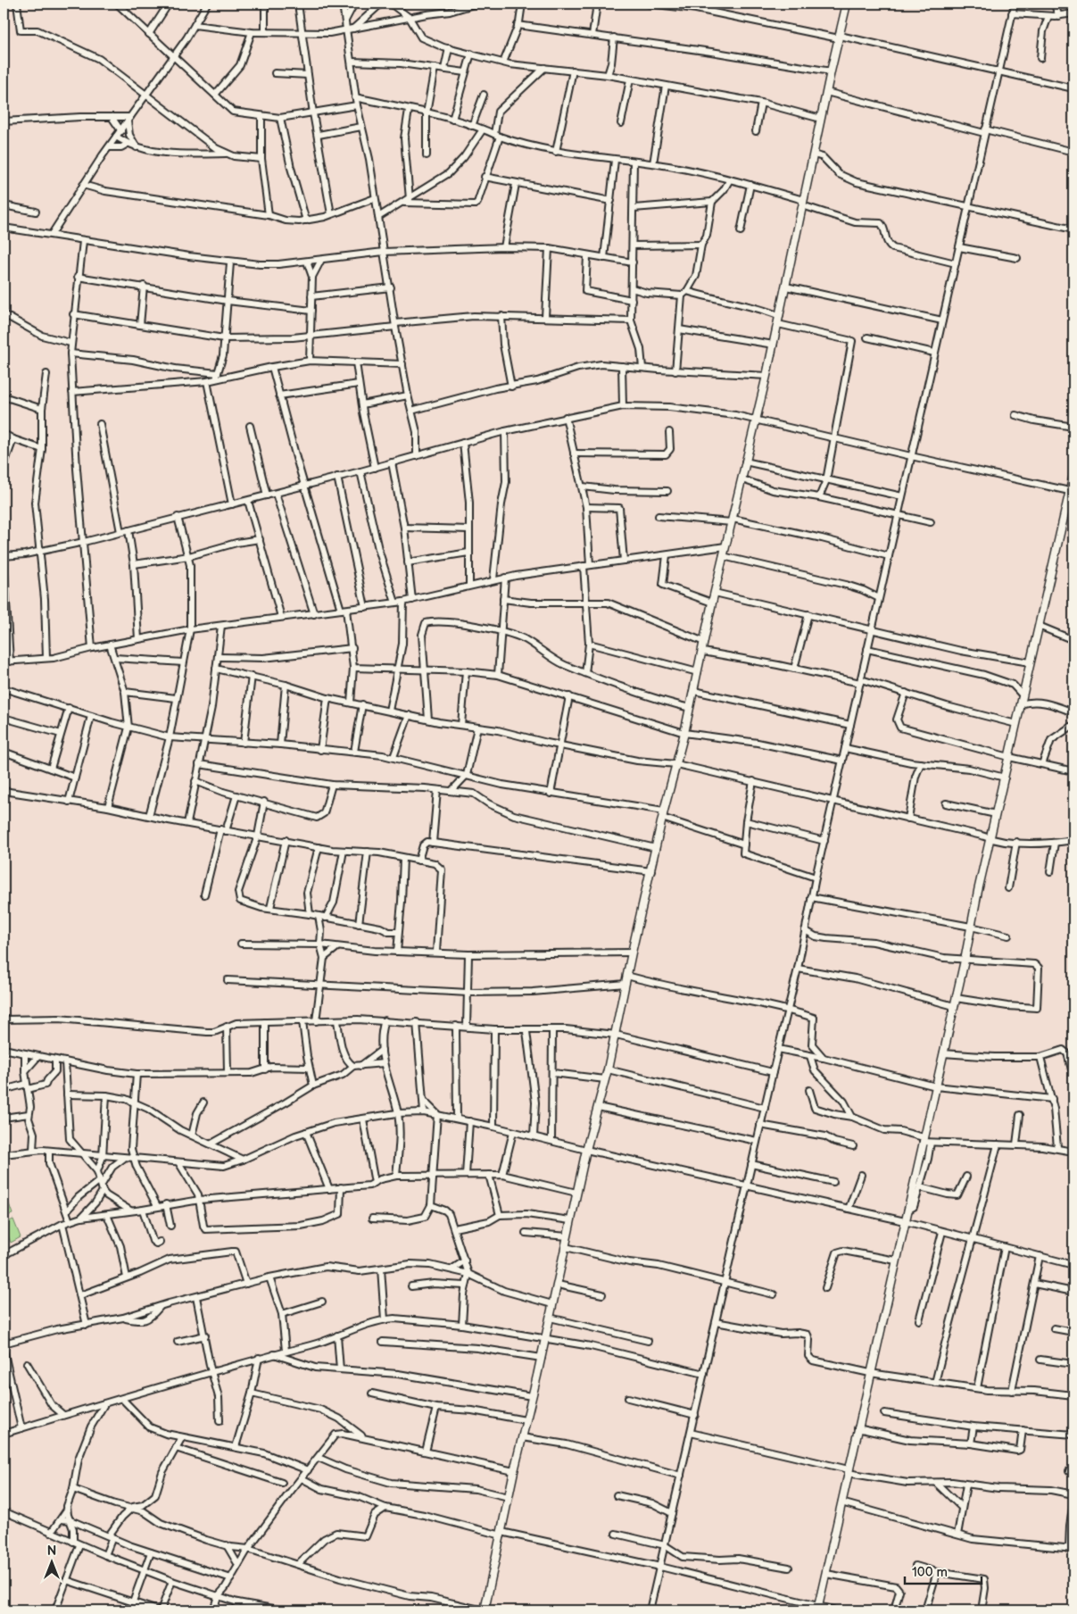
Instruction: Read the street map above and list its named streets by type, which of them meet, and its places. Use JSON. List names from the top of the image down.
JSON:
{
  "scale_bar": "100 m",
  "north": "top"
}
